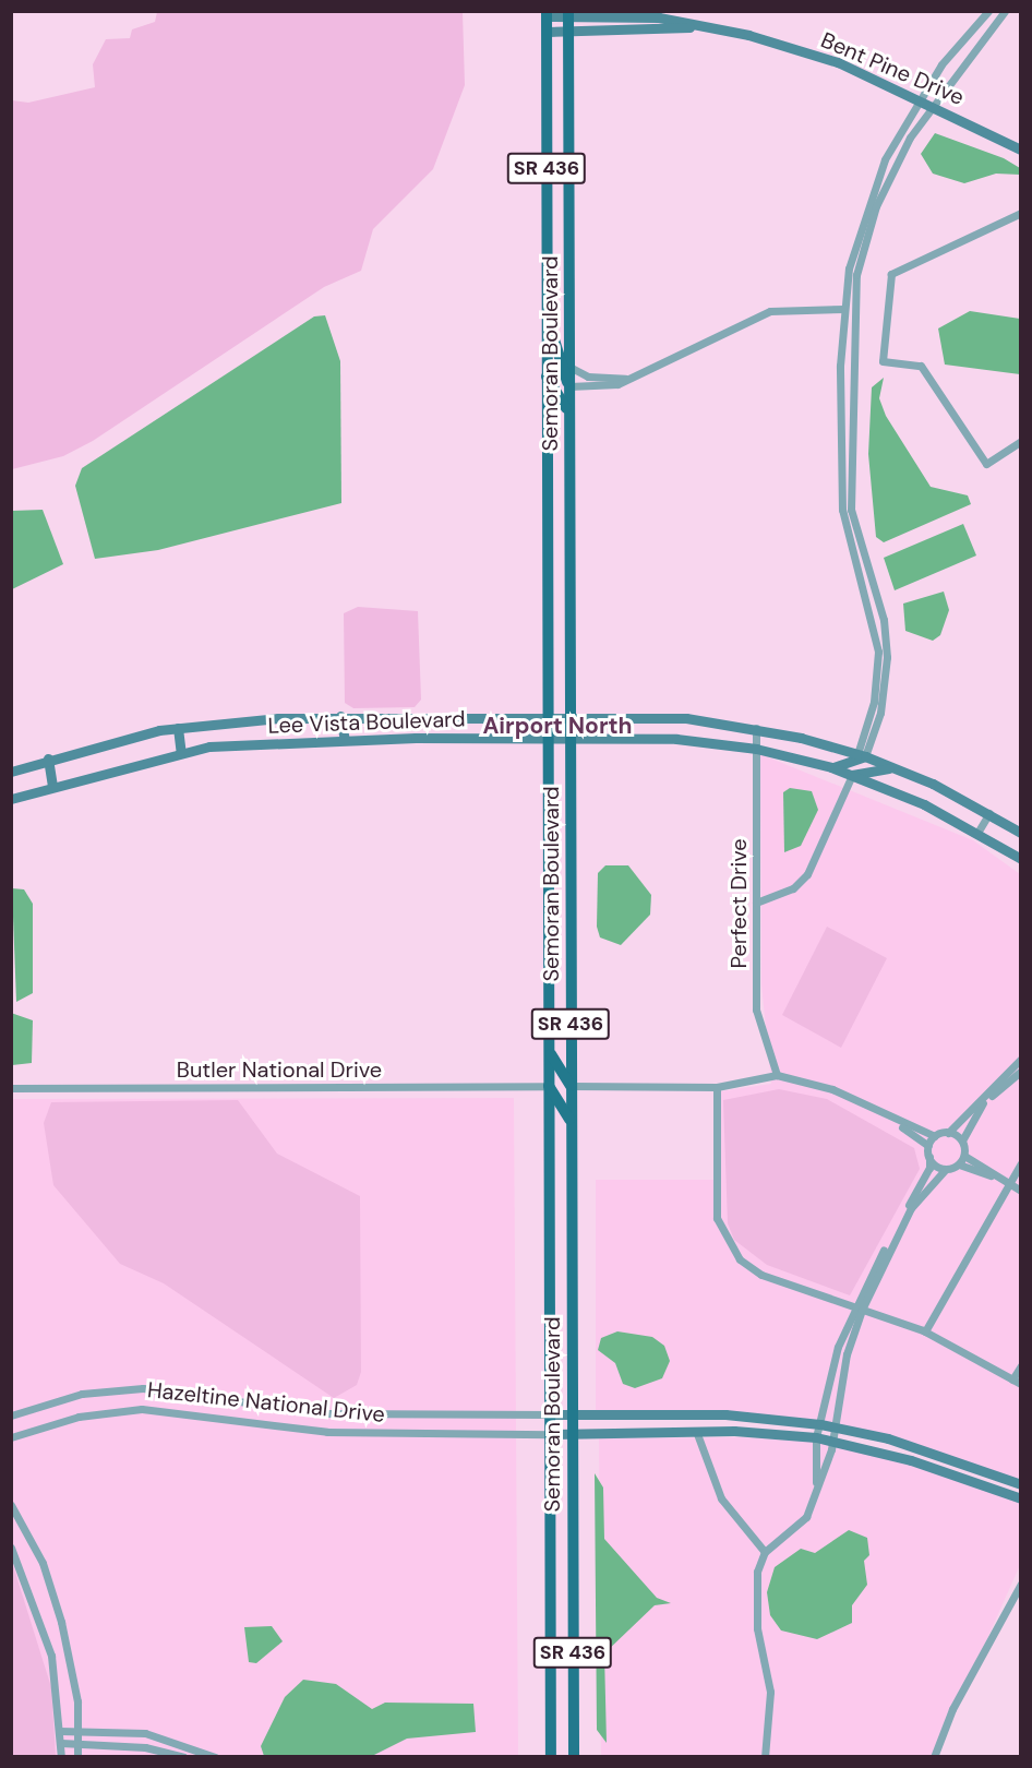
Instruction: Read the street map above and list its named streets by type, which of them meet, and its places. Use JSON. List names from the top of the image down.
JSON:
{
  "streets": {
    "main road": ["SR 436", "Semoran Boulevard"],
    "street": [
      "Bent Pine Drive",
      "Lee Vista Boulevard",
      "Perfect Drive",
      "Butler National Drive",
      "Hazeltine National Drive"
    ]
  },
  "crossings": [
    ["Bent Pine Drive", "Semoran Boulevard"],
    ["Semoran Boulevard", "Lee Vista Boulevard"],
    ["Semoran Boulevard", "Butler National Drive"],
    ["Semoran Boulevard", "Hazeltine National Drive"],
    ["Lee Vista Boulevard", "Perfect Drive"]
  ],
  "districts": ["Airport North"]
}
